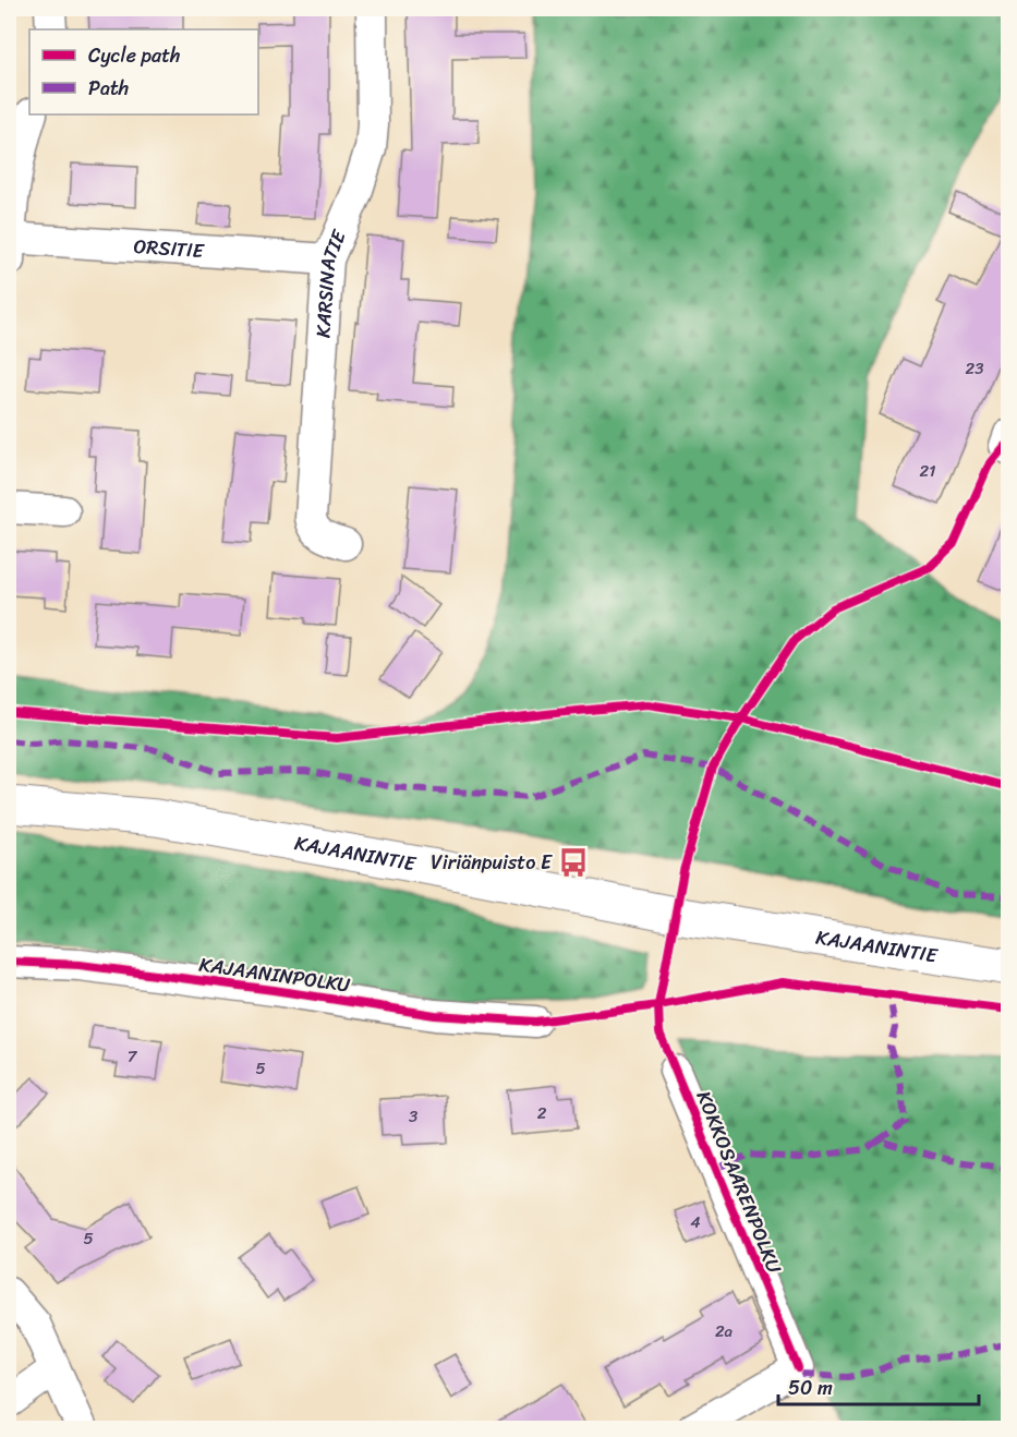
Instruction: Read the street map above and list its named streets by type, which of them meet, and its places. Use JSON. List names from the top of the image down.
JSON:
{
  "streets": {
    "main road": ["KAJAANINTIE"],
    "street": [
      "ORSITIE",
      "KARSINATIE",
      "KAJAANINPOLKU",
      "KOKKOSAARENPOLKU"
    ]
  },
  "crossings": [
    ["ORSITIE", "KARSINATIE"]
  ],
  "places": {
    "bus stop": ["Viriänpuisto E"]
  },
  "house_numbers": [
    "23",
    "21",
    "7",
    "5",
    "2",
    "3",
    "4",
    "5",
    "2a"
  ],
  "legend": ["Cycle path", "Path"],
  "scale_bar": "50 m"
}
